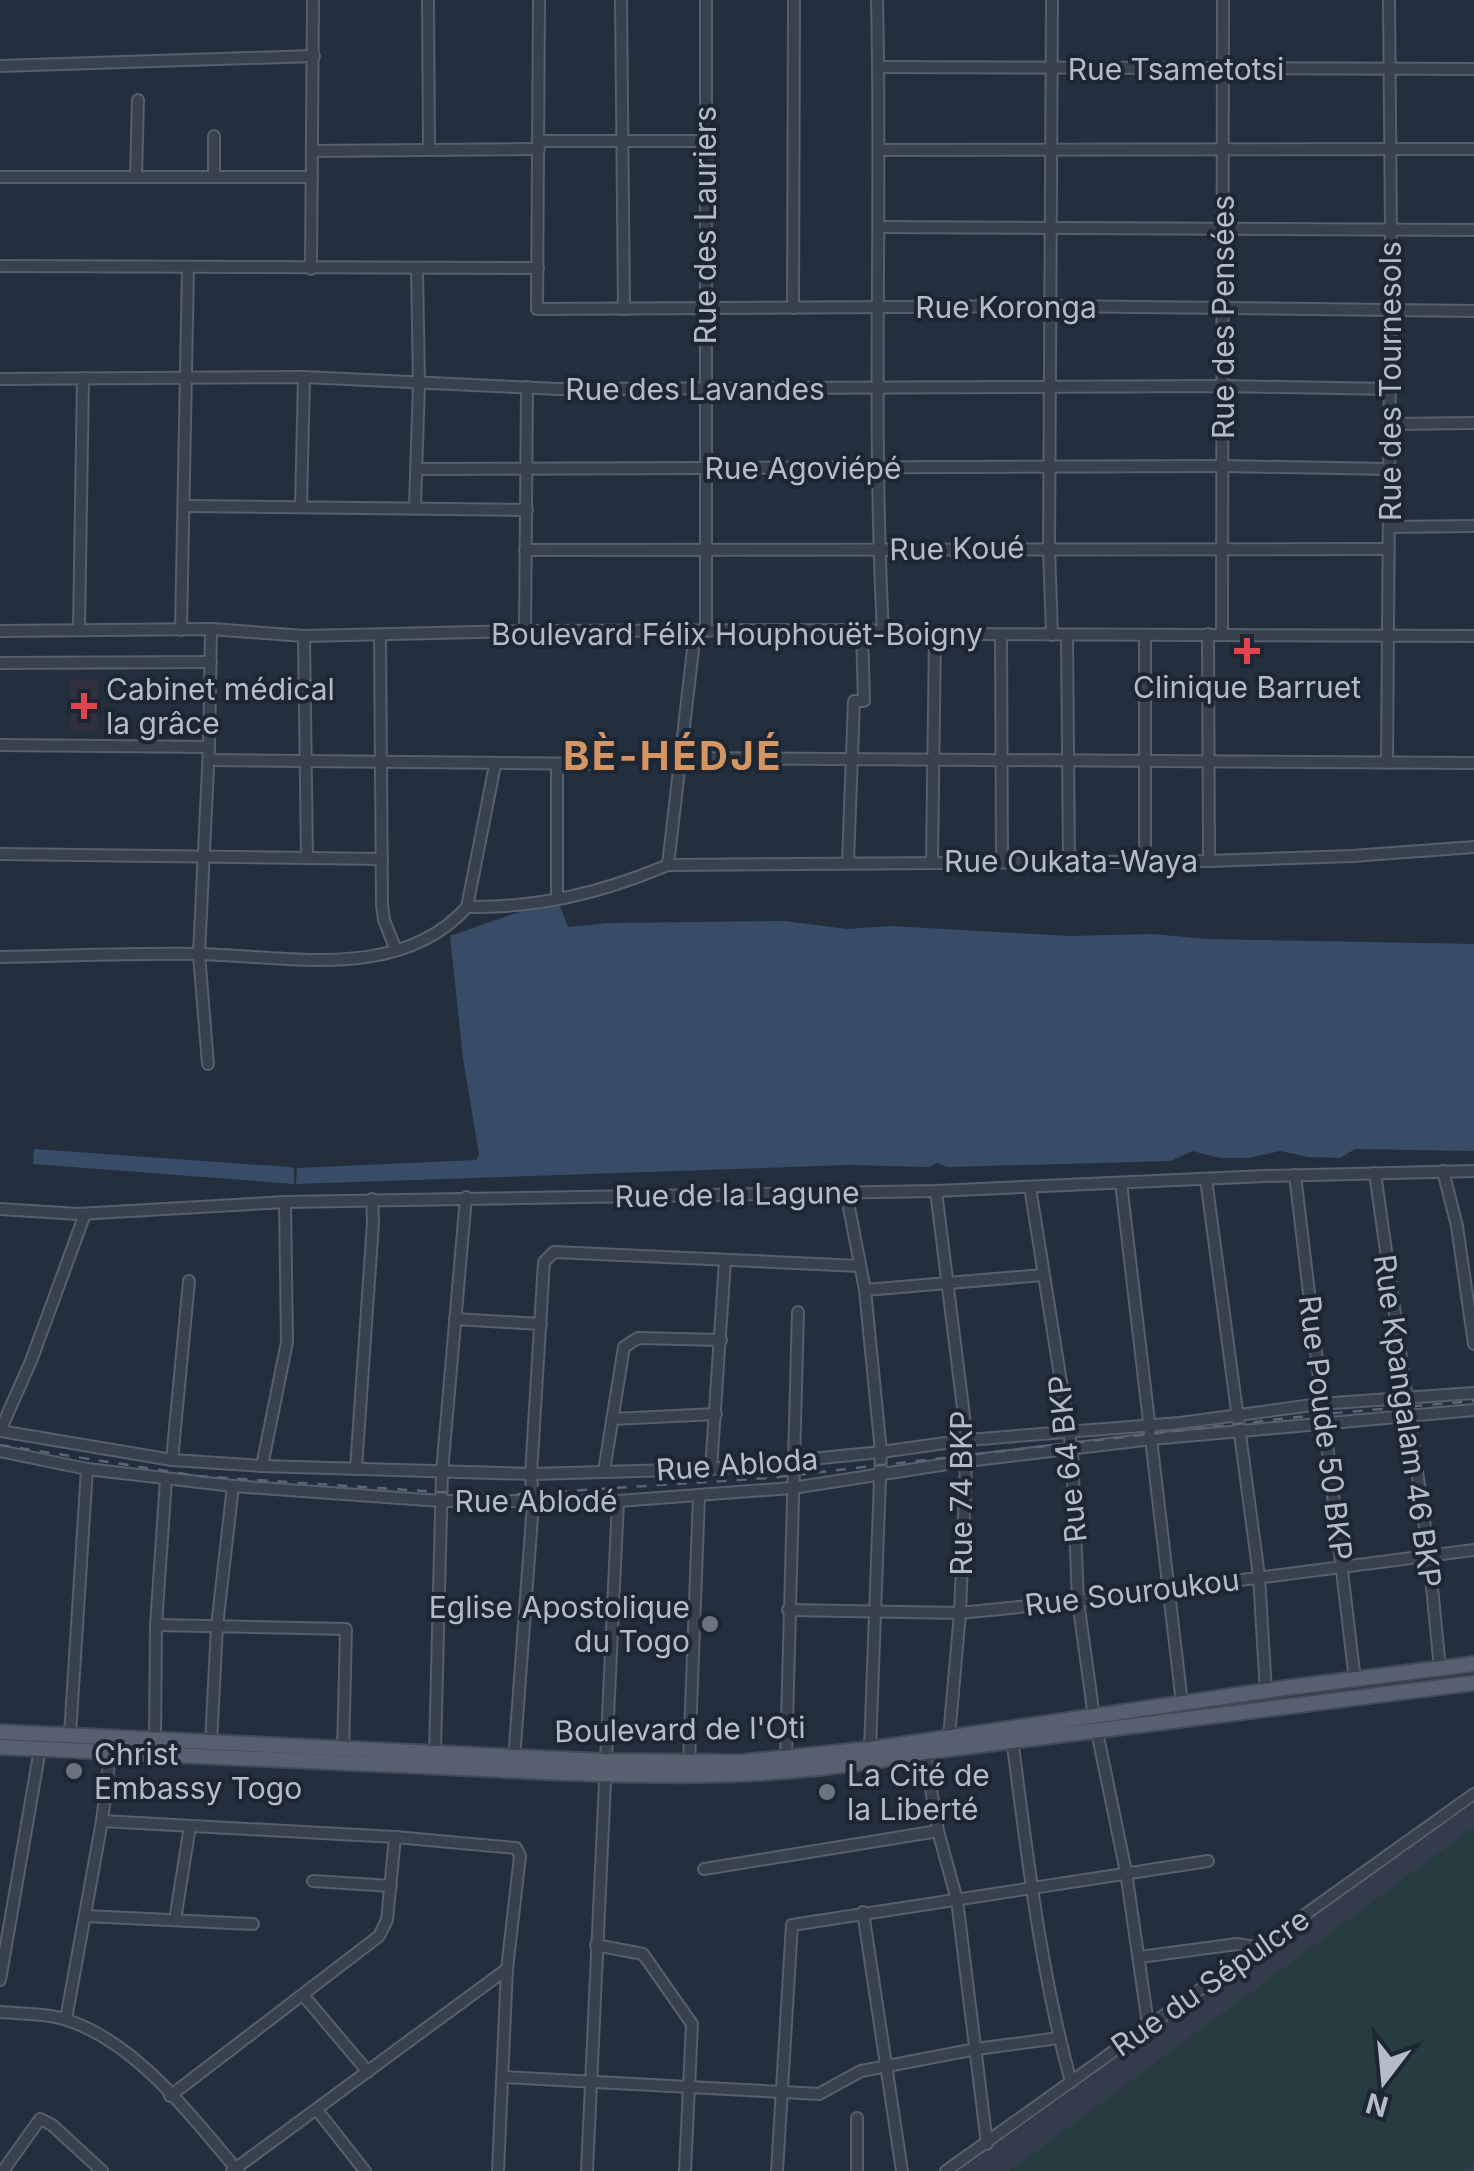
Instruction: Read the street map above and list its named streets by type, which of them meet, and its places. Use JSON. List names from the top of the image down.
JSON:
{
  "streets": {
    "main road": ["Boulevard de l'Oti"],
    "street": [
      "Rue Tsametotsi",
      "Rue des Lauriers",
      "Rue Koronga",
      "Rue des Pensées",
      "Rue des Tournesols",
      "Rue des Lavandes",
      "Rue Agoviépé",
      "Rue Koué",
      "Boulevard Félix Houphouët-Boigny",
      "Rue Oukata-Waya",
      "Rue de la Lagune",
      "Rue Kpangalam 46 BKP",
      "Rue Poude 50 BKP",
      "Rue 64 BKP",
      "Rue Abloda",
      "Rue 74 BKP",
      "Rue Ablodé",
      "Rue Souroukou",
      "Rue du Sépulcre"
    ]
  },
  "crossings": [
    ["Rue Tsametotsi", "Rue des Pensées"],
    ["Rue Tsametotsi", "Rue des Tournesols"],
    ["Rue des Lauriers", "Rue Koronga"],
    ["Rue des Lauriers", "Rue des Lavandes"],
    ["Rue des Lauriers", "Rue Agoviépé"],
    ["Rue des Lauriers", "Rue Koué"],
    ["Rue des Lauriers", "Boulevard Félix Houphouët-Boigny"],
    ["Rue des Lauriers", "Rue Oukata-Waya"],
    ["Rue Koronga", "Rue des Pensées"],
    ["Rue Koronga", "Rue des Tournesols"],
    ["Rue des Pensées", "Rue des Lavandes"],
    ["Rue des Pensées", "Rue Agoviépé"],
    ["Rue des Pensées", "Rue Koué"],
    ["Rue des Pensées", "Boulevard Félix Houphouët-Boigny"],
    ["Rue des Tournesols", "Rue des Lavandes"],
    ["Rue des Tournesols", "Rue Agoviépé"],
    ["Rue des Tournesols", "Rue Koué"],
    ["Rue des Tournesols", "Boulevard Félix Houphouët-Boigny"],
    ["Rue de la Lagune", "Rue Kpangalam 46 BKP"],
    ["Rue de la Lagune", "Rue Poude 50 BKP"],
    ["Rue de la Lagune", "Rue 64 BKP"],
    ["Rue de la Lagune", "Rue 74 BKP"],
    ["Rue Kpangalam 46 BKP", "Rue Abloda"],
    ["Rue Kpangalam 46 BKP", "Rue Ablodé"],
    ["Rue Kpangalam 46 BKP", "Rue Souroukou"],
    ["Rue Kpangalam 46 BKP", "Boulevard de l'Oti"],
    ["Rue Poude 50 BKP", "Rue Abloda"],
    ["Rue Poude 50 BKP", "Rue Ablodé"],
    ["Rue Poude 50 BKP", "Rue Souroukou"],
    ["Rue Poude 50 BKP", "Boulevard de l'Oti"],
    ["Rue 64 BKP", "Rue Abloda"],
    ["Rue 64 BKP", "Rue Ablodé"],
    ["Rue 64 BKP", "Rue Souroukou"],
    ["Rue 64 BKP", "Boulevard de l'Oti"],
    ["Rue 64 BKP", "Rue du Sépulcre"],
    ["Rue Abloda", "Rue 74 BKP"],
    ["Rue 74 BKP", "Rue Ablodé"],
    ["Rue 74 BKP", "Rue Souroukou"],
    ["Rue 74 BKP", "Boulevard de l'Oti"]
  ],
  "districts": ["BÈ-HÉDJÉ"],
  "places": {
    "health": ["Clinique Barruet", "Cabinet médical la grâce"],
    "other": ["Eglise Apostolique du Togo", "Christ Embassy Togo", "La Cité de la Liberté"]
  },
  "north": "bottom"
}
